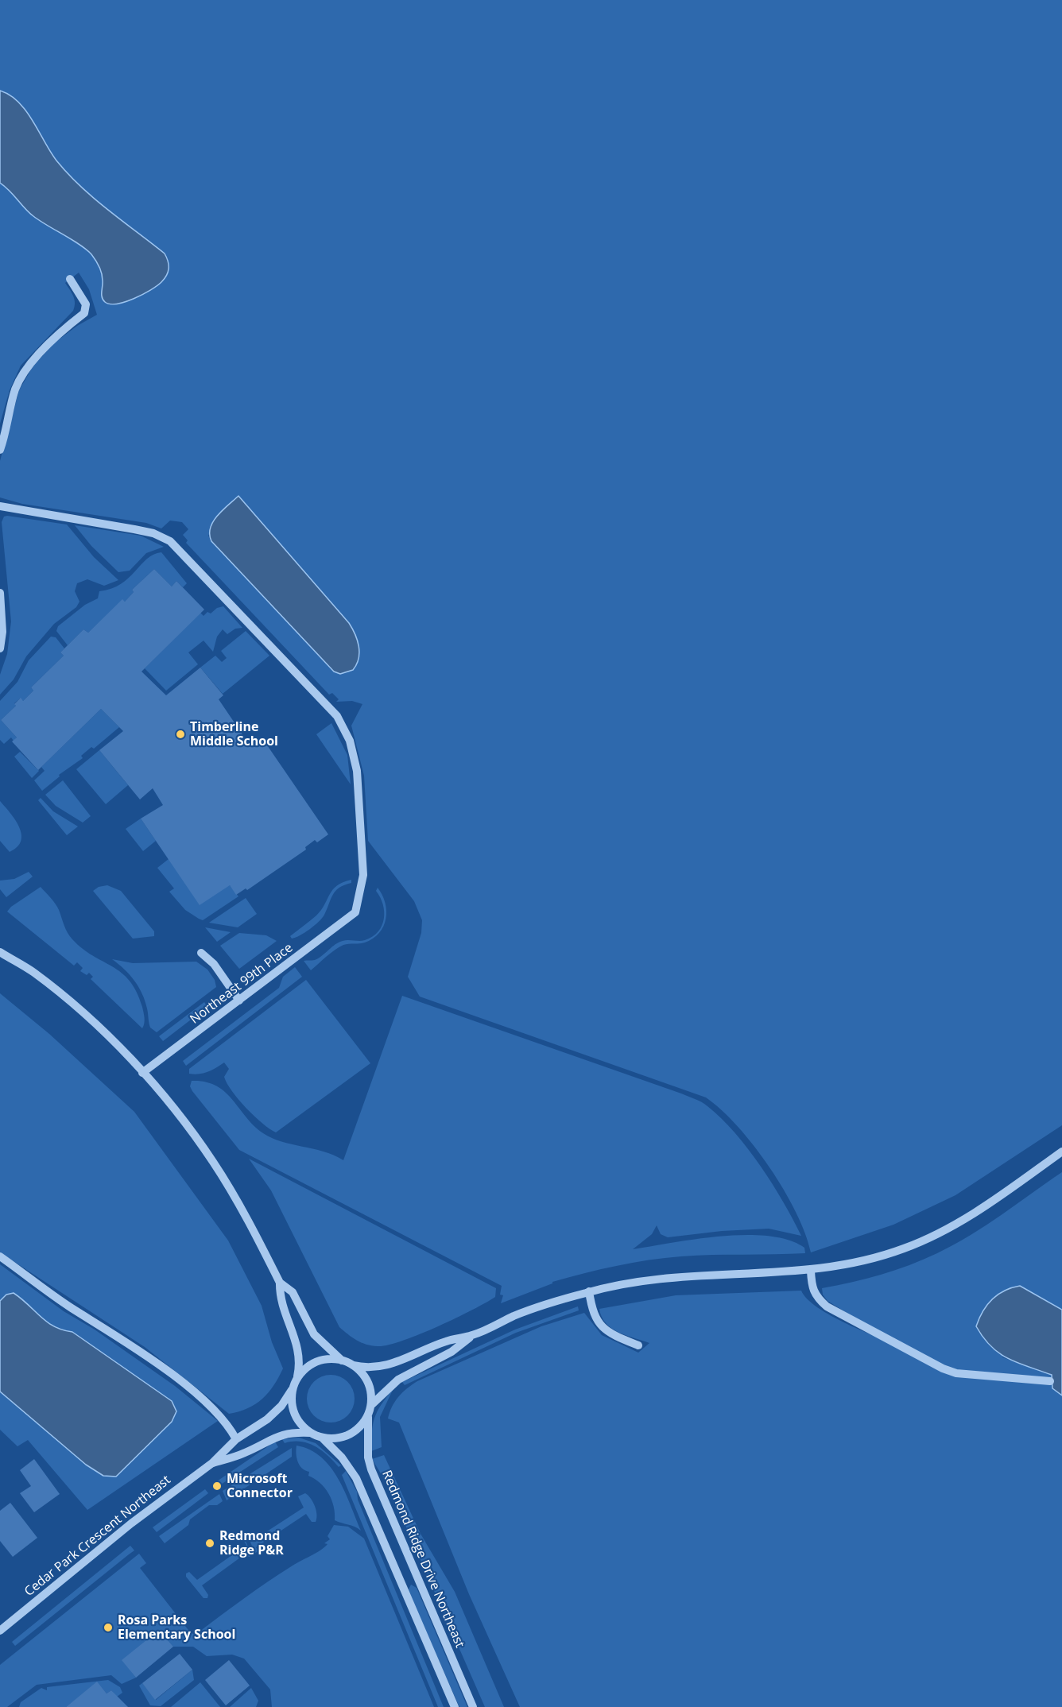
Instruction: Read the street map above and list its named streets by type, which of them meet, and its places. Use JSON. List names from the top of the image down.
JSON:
{
  "streets": {
    "street": ["Northeast 99th Place", "Cedar Park Crescent Northeast", "Redmond Ridge Drive Northeast"]
  },
  "crossings": [
    ["Cedar Park Crescent Northeast", "Redmond Ridge Drive Northeast"]
  ],
  "places": [
    "Timberline Middle School",
    "Microsoft Connector",
    "Redmond Ridge P&R",
    "Rosa Parks Elementary School"
  ]
}
